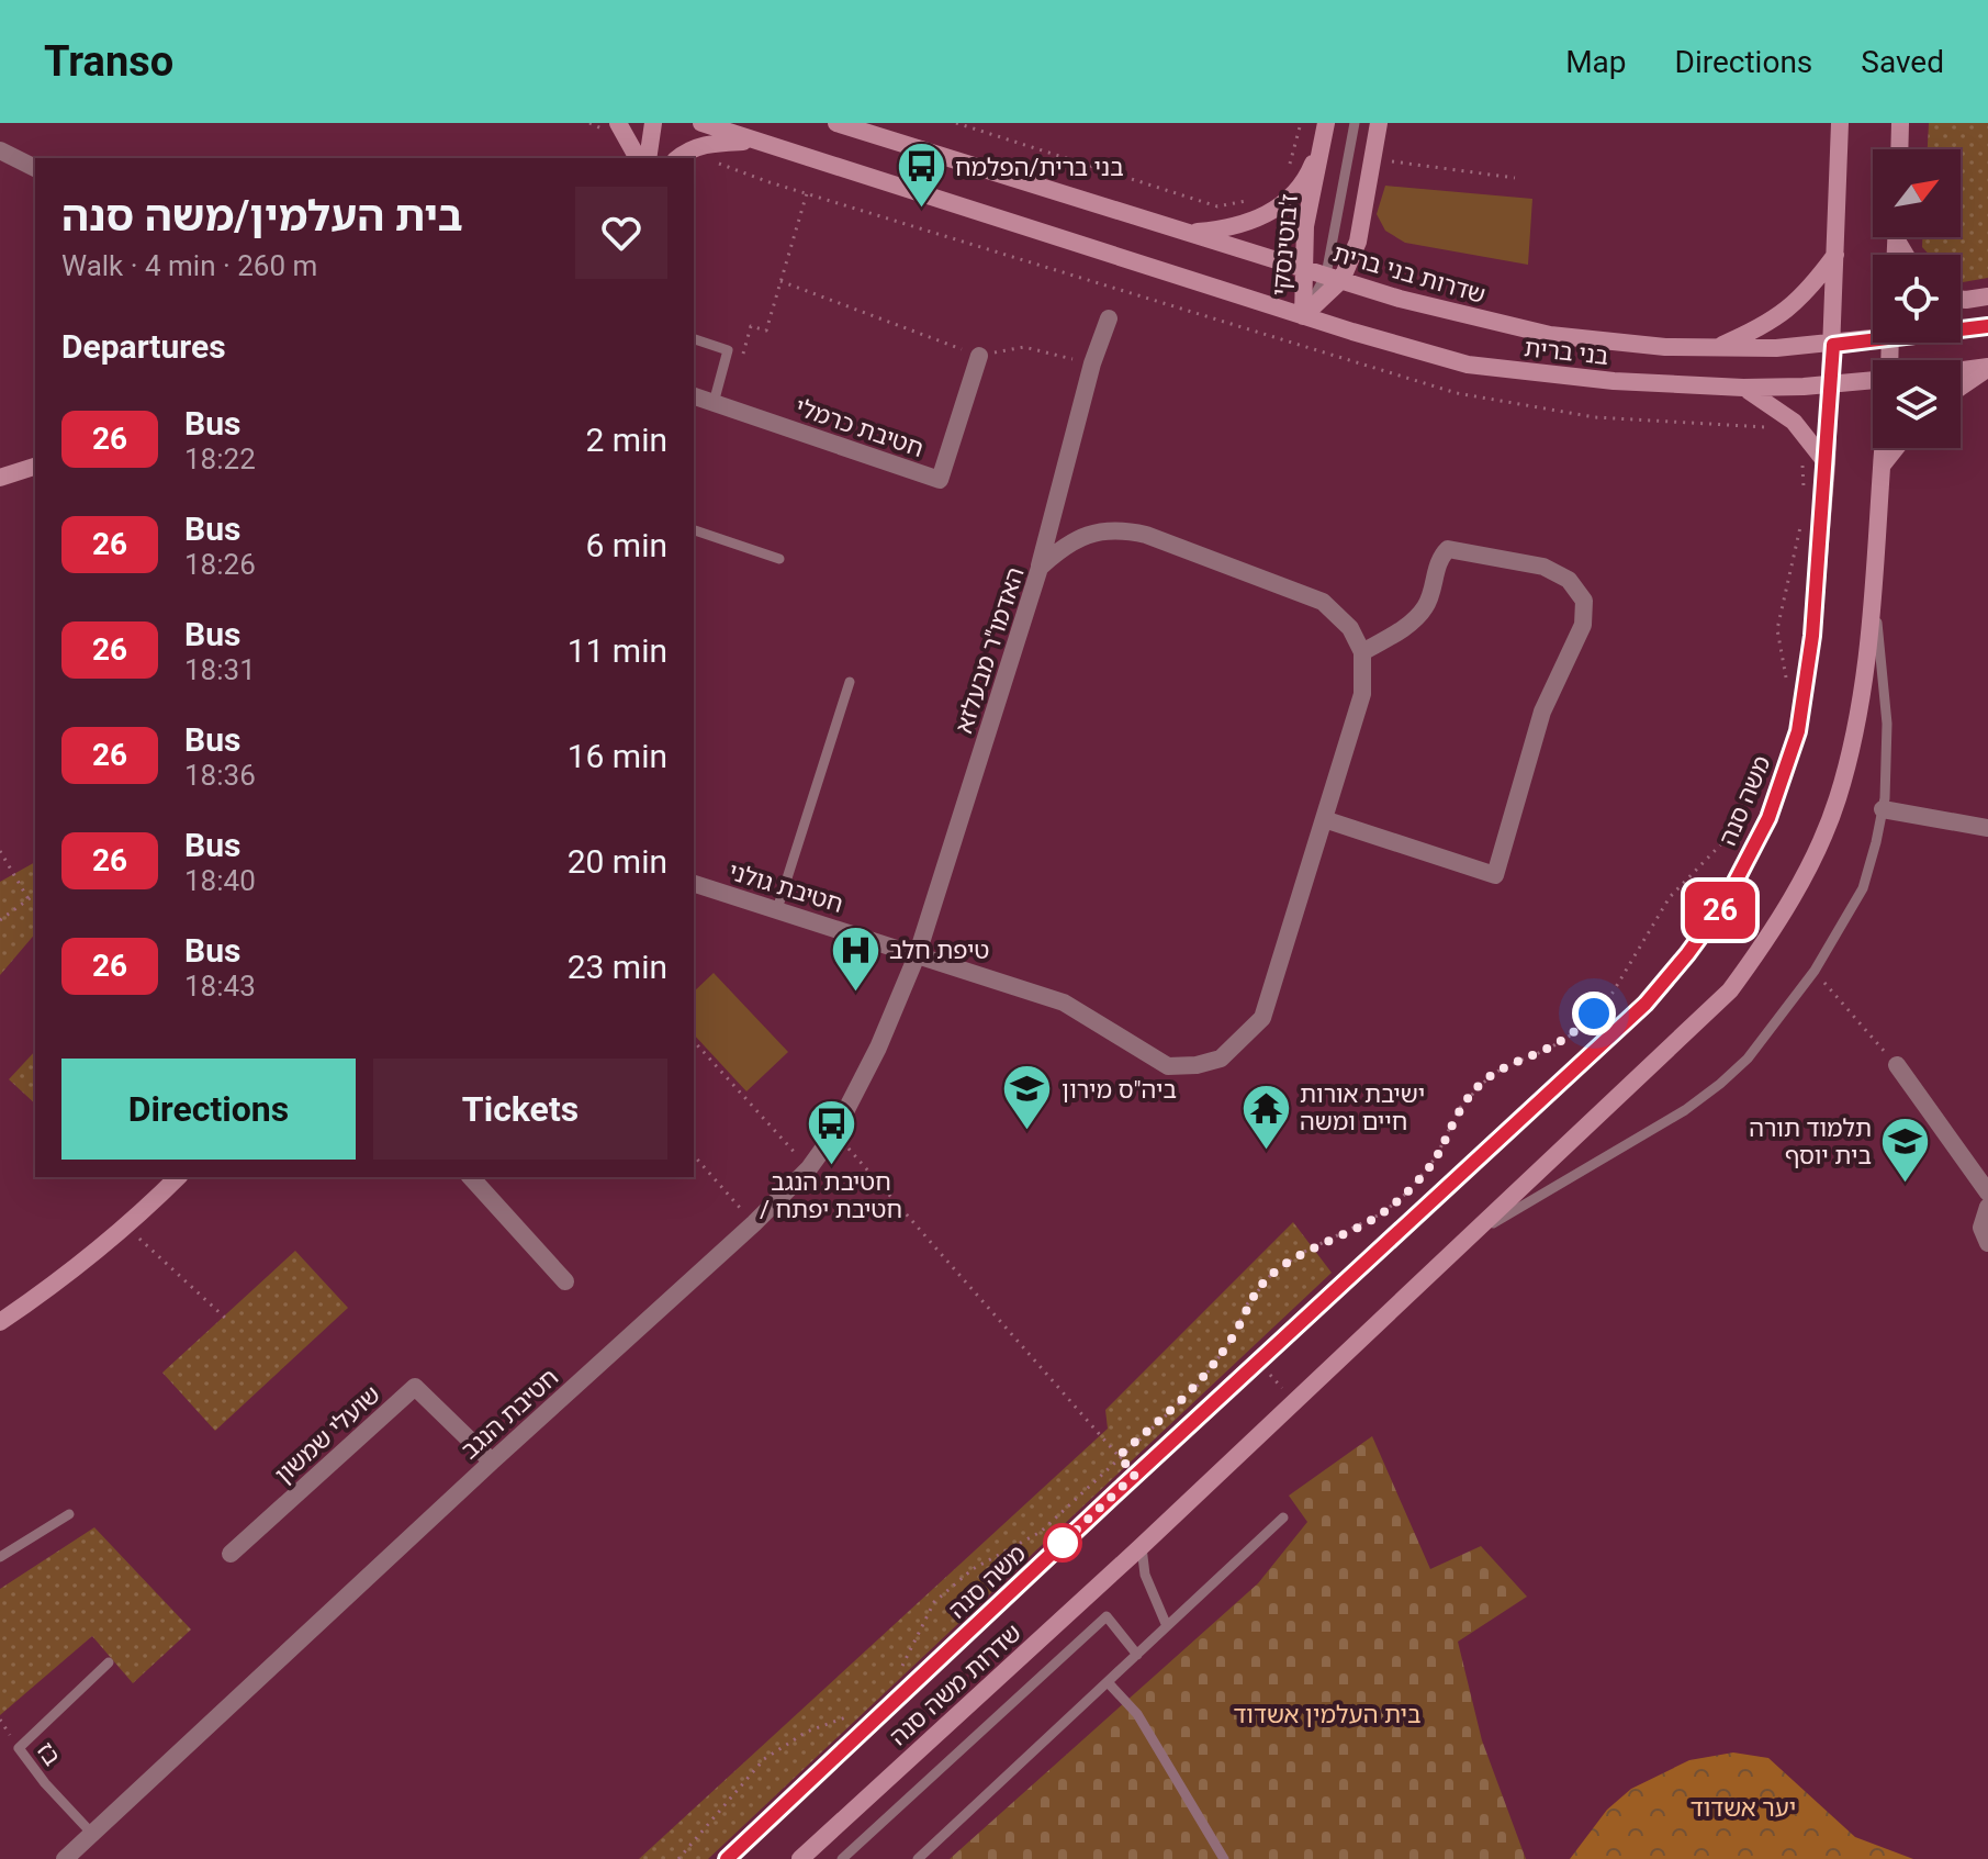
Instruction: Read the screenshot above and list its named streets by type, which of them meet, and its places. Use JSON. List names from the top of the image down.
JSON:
{
  "streets": {
    "main road": [
      "ז'בוטינסקי",
      "שדרות בני ברית",
      "בני ברית",
      "משה סנה",
      "שדרות משה סנה"
    ],
    "street": [
      "חטיבת כרמלי",
      "האדמו\"ר מבעלזא",
      "חטיבת גולני",
      "חטיבת הנגב",
      "שועלי שמשון"
    ],
    "lane": ["בז"]
  },
  "crossings": [
    ["ז'בוטינסקי", "שדרות בני ברית"],
    ["ז'בוטינסקי", "בני ברית"],
    ["בני ברית", "משה סנה"],
    ["האדמו\"ר מבעלזא", "חטיבת גולני"],
    ["האדמו\"ר מבעלזא", "חטיבת הנגב"],
    ["חטיבת גולני", "חטיבת הנגב"],
    ["חטיבת הנגב", "שועלי שמשון"],
    ["חטיבת הנגב", "בז"]
  ],
  "parks": ["בית העלמין אשדוד", "יער אשדוד"],
  "places": {
    "bus stop": ["בני ברית/הפלמח", "חטיבת הנגב / חטיבת יפתח"],
    "hospital": ["טיפת חלב"],
    "school or university": ["ביה\"ס מירון", "תלמוד תורה בית יוסף"],
    "temple": ["ישיבת אורות חיים ומשה"]
  },
  "lines": ["bus line 26"],
  "north": "top right",
  "page": {
    "header": "Transo",
    "nav": ["Map", "Directions", "Saved"],
    "on_map": "26",
    "heading": [
      ["בית העלמין/משה סנה", "Walk · 4 min · 260 m"],
      "Departures"
    ],
    "list": [
      {
        "mark": "26",
        "name": "Bus",
        "note": "18:22",
        "value": "2 min"
      },
      {
        "mark": "26",
        "name": "Bus",
        "note": "18:26",
        "value": "6 min"
      },
      {
        "mark": "26",
        "name": "Bus",
        "note": "18:31",
        "value": "11 min"
      },
      {
        "mark": "26",
        "name": "Bus",
        "note": "18:36",
        "value": "16 min"
      },
      {
        "mark": "26",
        "name": "Bus",
        "note": "18:40",
        "value": "20 min"
      },
      {
        "mark": "26",
        "name": "Bus",
        "note": "18:43",
        "value": "23 min"
      }
    ],
    "buttons": ["Directions", "Tickets"]
  }
}
